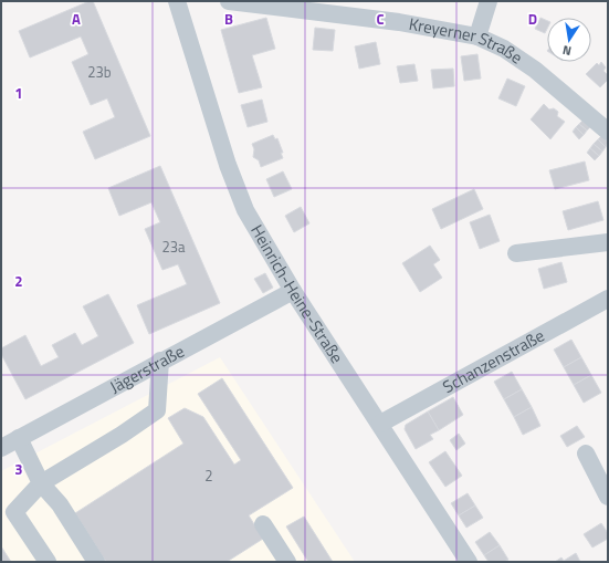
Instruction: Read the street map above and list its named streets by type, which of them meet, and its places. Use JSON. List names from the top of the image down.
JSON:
{
  "streets": {
    "street": [
      "Kreyerner Straße",
      "Heinrich-Heine-Straße",
      "Schanzenstraße",
      "Jägerstraße"
    ]
  },
  "crossings": [
    ["Heinrich-Heine-Straße", "Schanzenstraße"],
    ["Heinrich-Heine-Straße", "Jägerstraße"]
  ],
  "house_numbers": ["23b", "23a", "2"],
  "north": "bottom",
  "grid": {
    "columns": [
      "A",
      "B",
      "C",
      "D"
    ],
    "rows": ["1", "2", "3"]
  }
}
